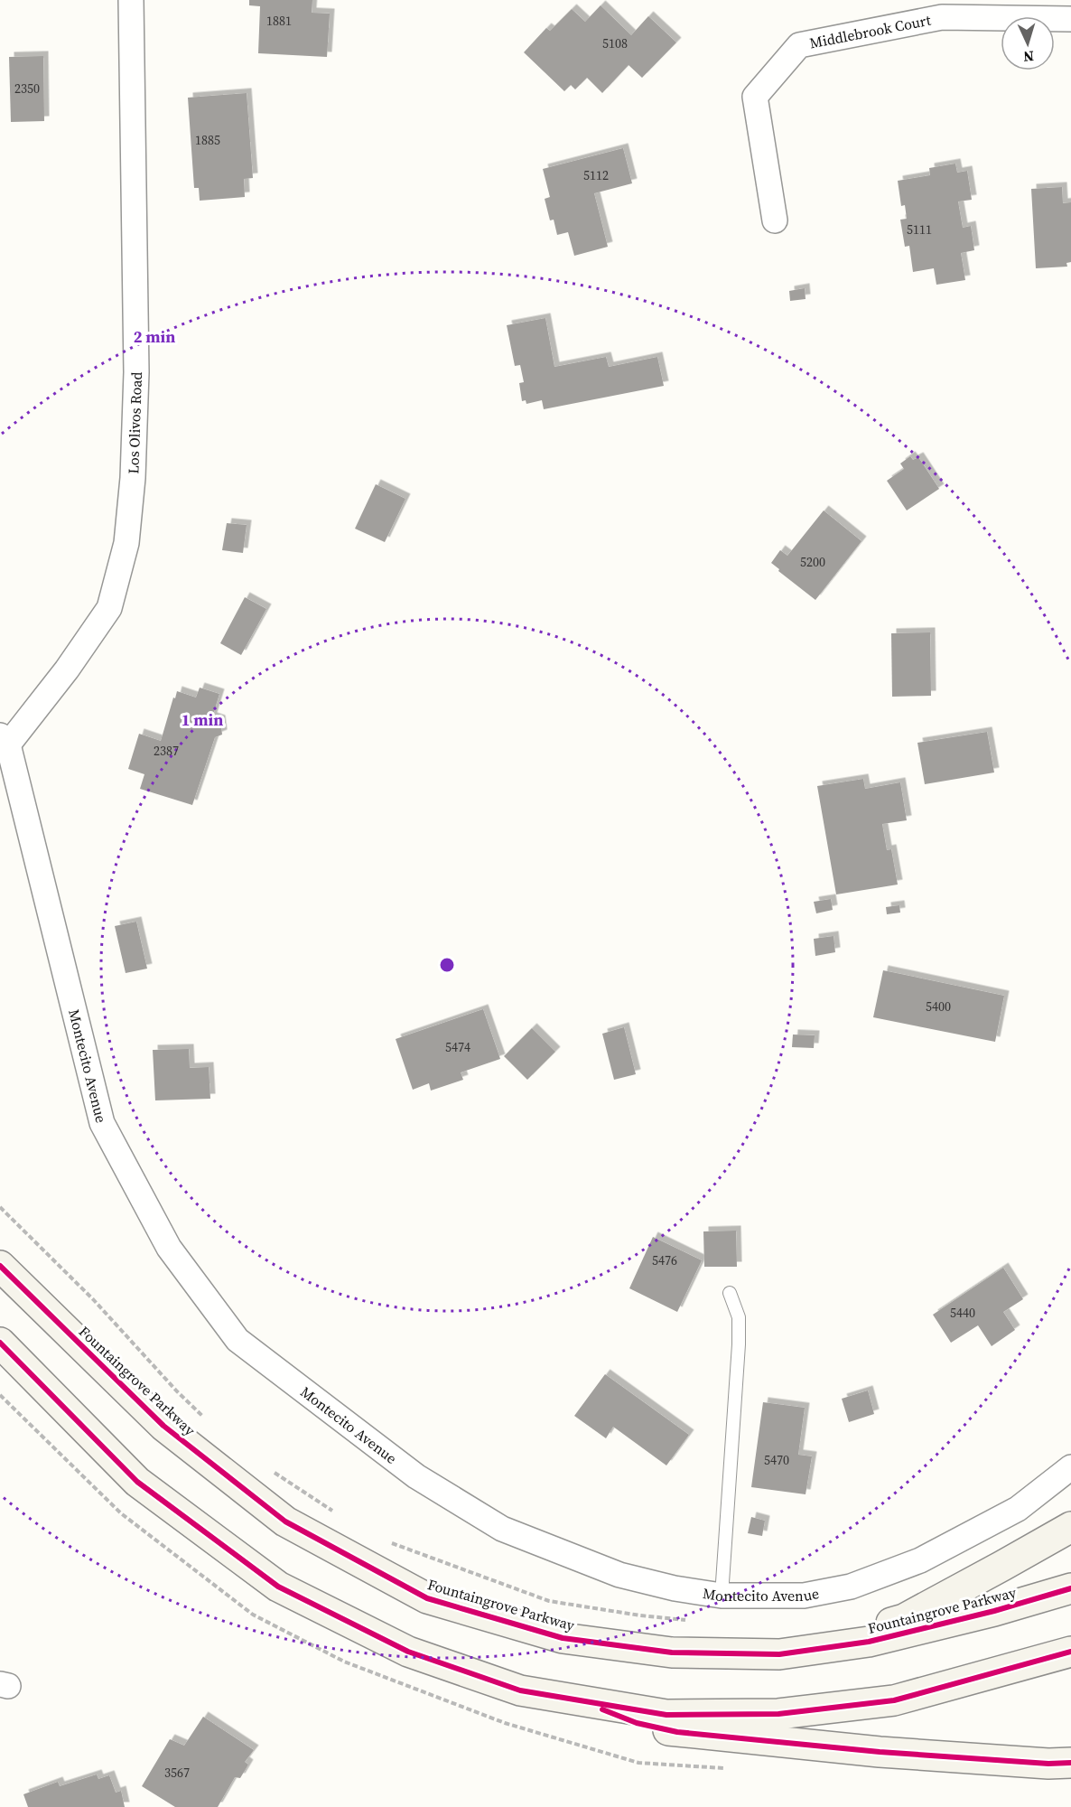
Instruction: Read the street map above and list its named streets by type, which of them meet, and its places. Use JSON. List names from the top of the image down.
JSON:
{
  "streets": {
    "main road": ["Fountaingrove Parkway"],
    "street": ["Middlebrook Court", "Los Olivos Road", "Montecito Avenue"]
  },
  "crossings": [
    ["Los Olivos Road", "Montecito Avenue"]
  ],
  "house_numbers": [
    "1881",
    "5108",
    "2350",
    "1885",
    "5112",
    "5111",
    "5200",
    "2387",
    "5400",
    "5474",
    "5476",
    "5440",
    "5470",
    "3567"
  ],
  "north": "bottom",
  "rings": ["2 min", "1 min"]
}
